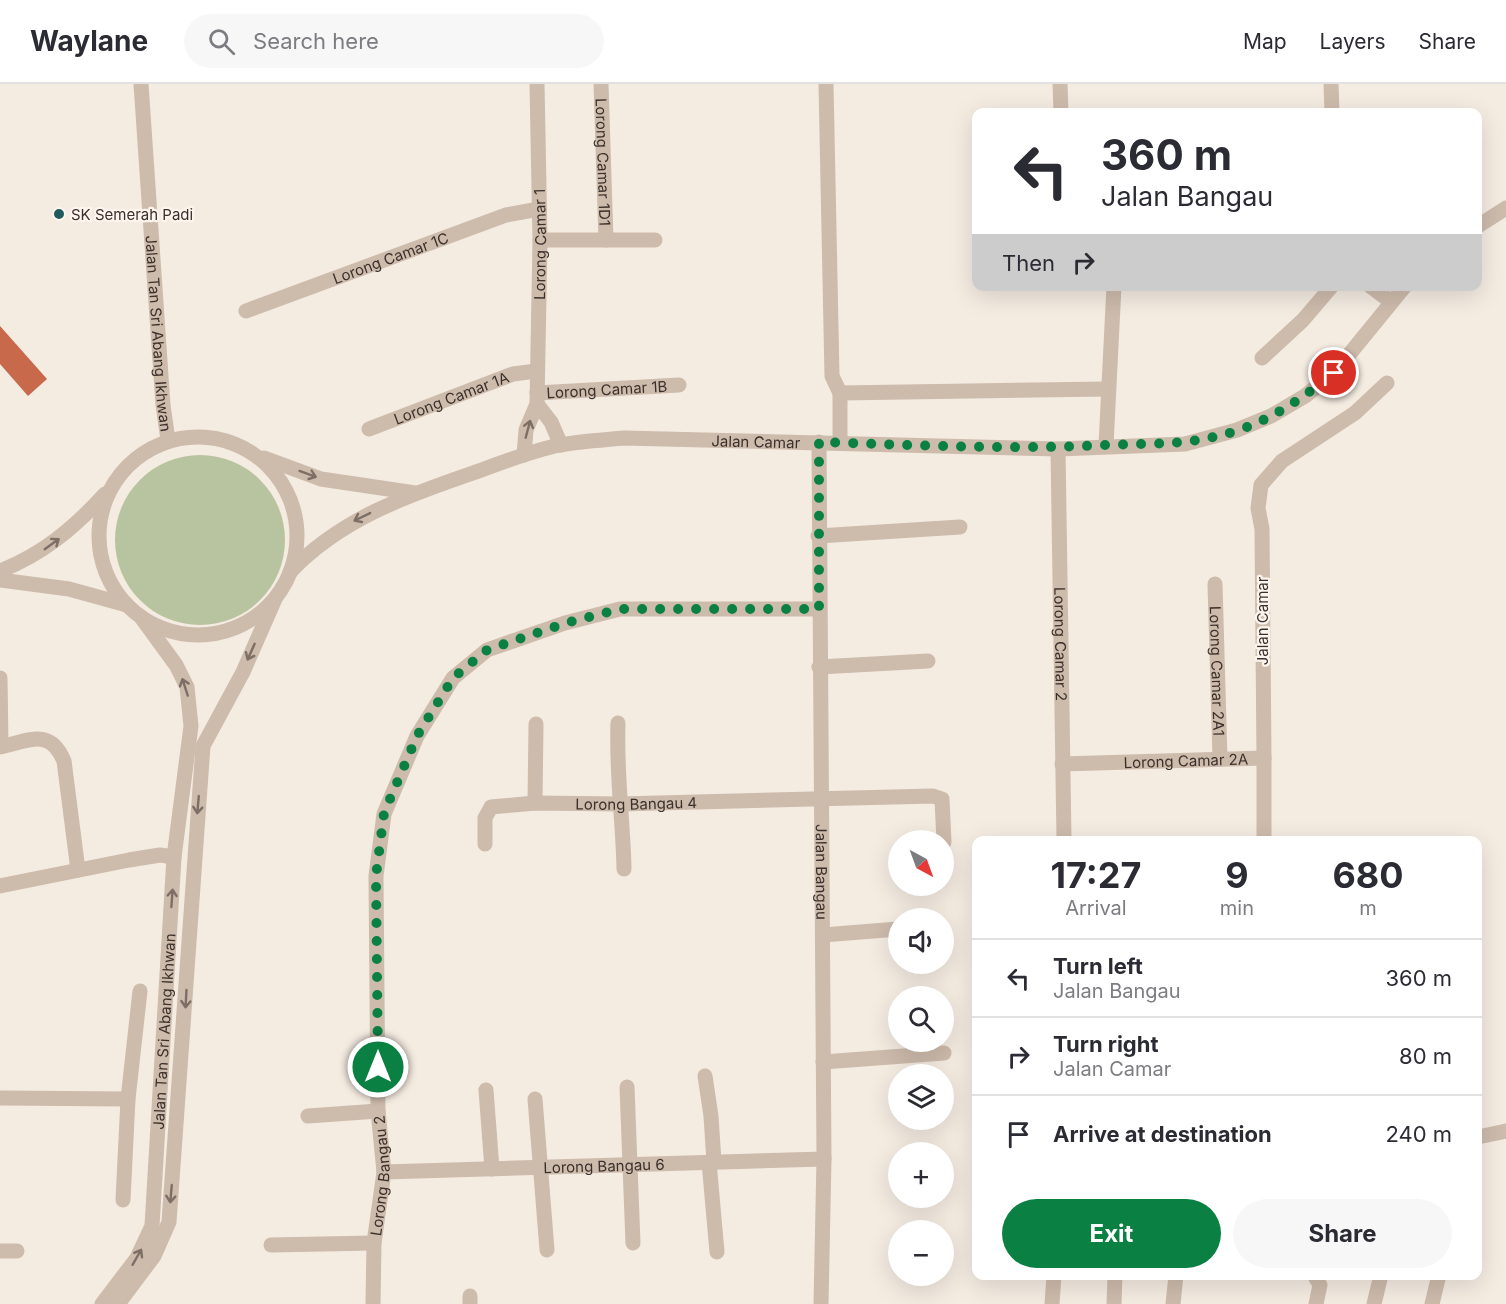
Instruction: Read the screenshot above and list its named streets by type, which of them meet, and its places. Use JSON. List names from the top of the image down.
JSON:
{
  "streets": {
    "street": [
      "Lorong Camar 1D1",
      "Lorong Camar 1",
      "Lorong Camar 1C",
      "Jalan Tan Sri Abang Ikhwan",
      "Lorong Camar 1B",
      "Lorong Camar 1A",
      "Jalan Camar",
      "Lorong Camar 2",
      "Lorong Camar 2A1",
      "Lorong Camar 2A",
      "Lorong Bangau 4",
      "Jalan Bangau",
      "Lorong Bangau 6",
      "Lorong Bangau 2"
    ]
  },
  "crossings": [
    ["Lorong Camar 1", "Lorong Camar 1C"],
    ["Lorong Camar 1", "Lorong Camar 1B"],
    ["Lorong Camar 1", "Lorong Camar 1A"],
    ["Lorong Camar 1", "Jalan Camar"],
    ["Jalan Tan Sri Abang Ikhwan", "Jalan Camar"],
    ["Jalan Camar", "Lorong Camar 2"],
    ["Jalan Camar", "Lorong Camar 2A"],
    ["Jalan Camar", "Jalan Bangau"],
    ["Lorong Camar 2", "Lorong Camar 2A"],
    ["Lorong Camar 2A1", "Lorong Camar 2A"],
    ["Lorong Bangau 4", "Jalan Bangau"],
    ["Jalan Bangau", "Lorong Bangau 6"],
    ["Jalan Bangau", "Lorong Bangau 2"],
    ["Lorong Bangau 6", "Lorong Bangau 2"]
  ],
  "places": ["SK Semerah Padi"],
  "north": "bottom right",
  "page": {
    "header": "Waylane",
    "search": "Search here",
    "nav": ["Map", "Layers", "Share"],
    "turn": ["360 m", "Jalan Bangau"],
    "then": "Then",
    "map_buttons": ["+", "−"],
    "eta": [
      "17:27",
      "Arrival",
      "9",
      "min",
      "680",
      "m"
    ],
    "list": [
      {
        "name": "Turn left",
        "note": "Jalan Bangau",
        "value": "360 m"
      },
      {
        "name": "Turn right",
        "note": "Jalan Camar",
        "value": "80 m"
      },
      {
        "name": "Arrive at destination",
        "value": "240 m"
      }
    ],
    "buttons": ["Exit", "Share"]
  }
}
